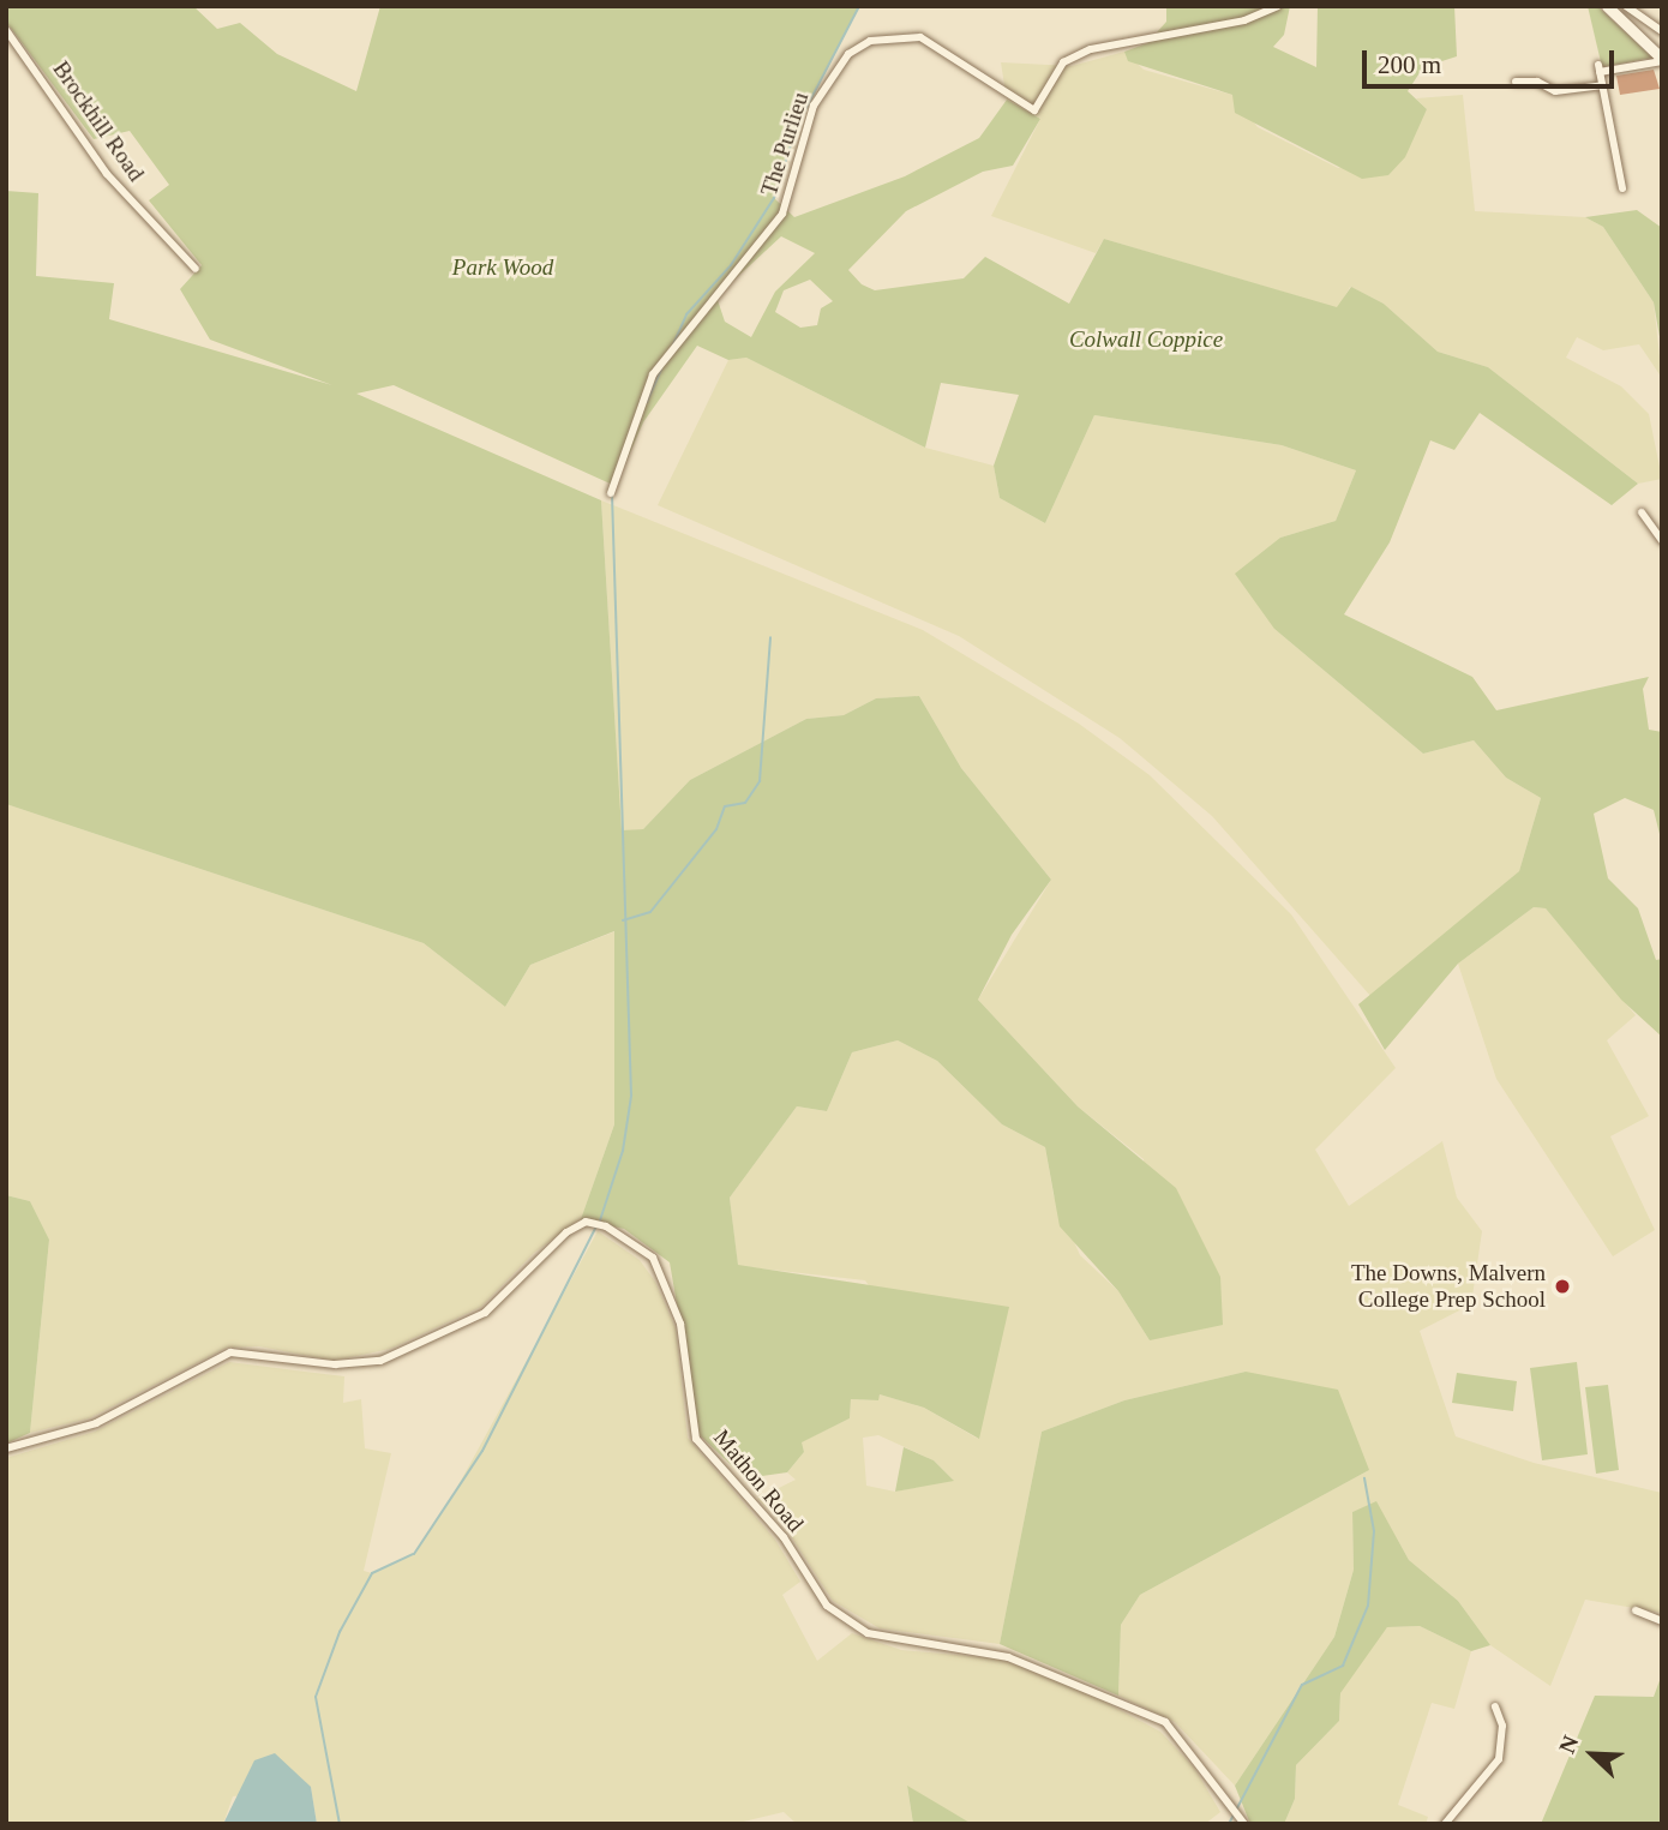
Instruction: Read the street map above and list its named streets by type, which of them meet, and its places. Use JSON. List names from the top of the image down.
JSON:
{
  "streets": {
    "street": ["Brockhill Road", "The Purlieu", "Mathon Road"]
  },
  "parks": ["Park Wood", "Colwall Coppice"],
  "places": ["The Downs, Malvern College Prep School"],
  "scale_bar": "200 m",
  "north": "top left"
}
